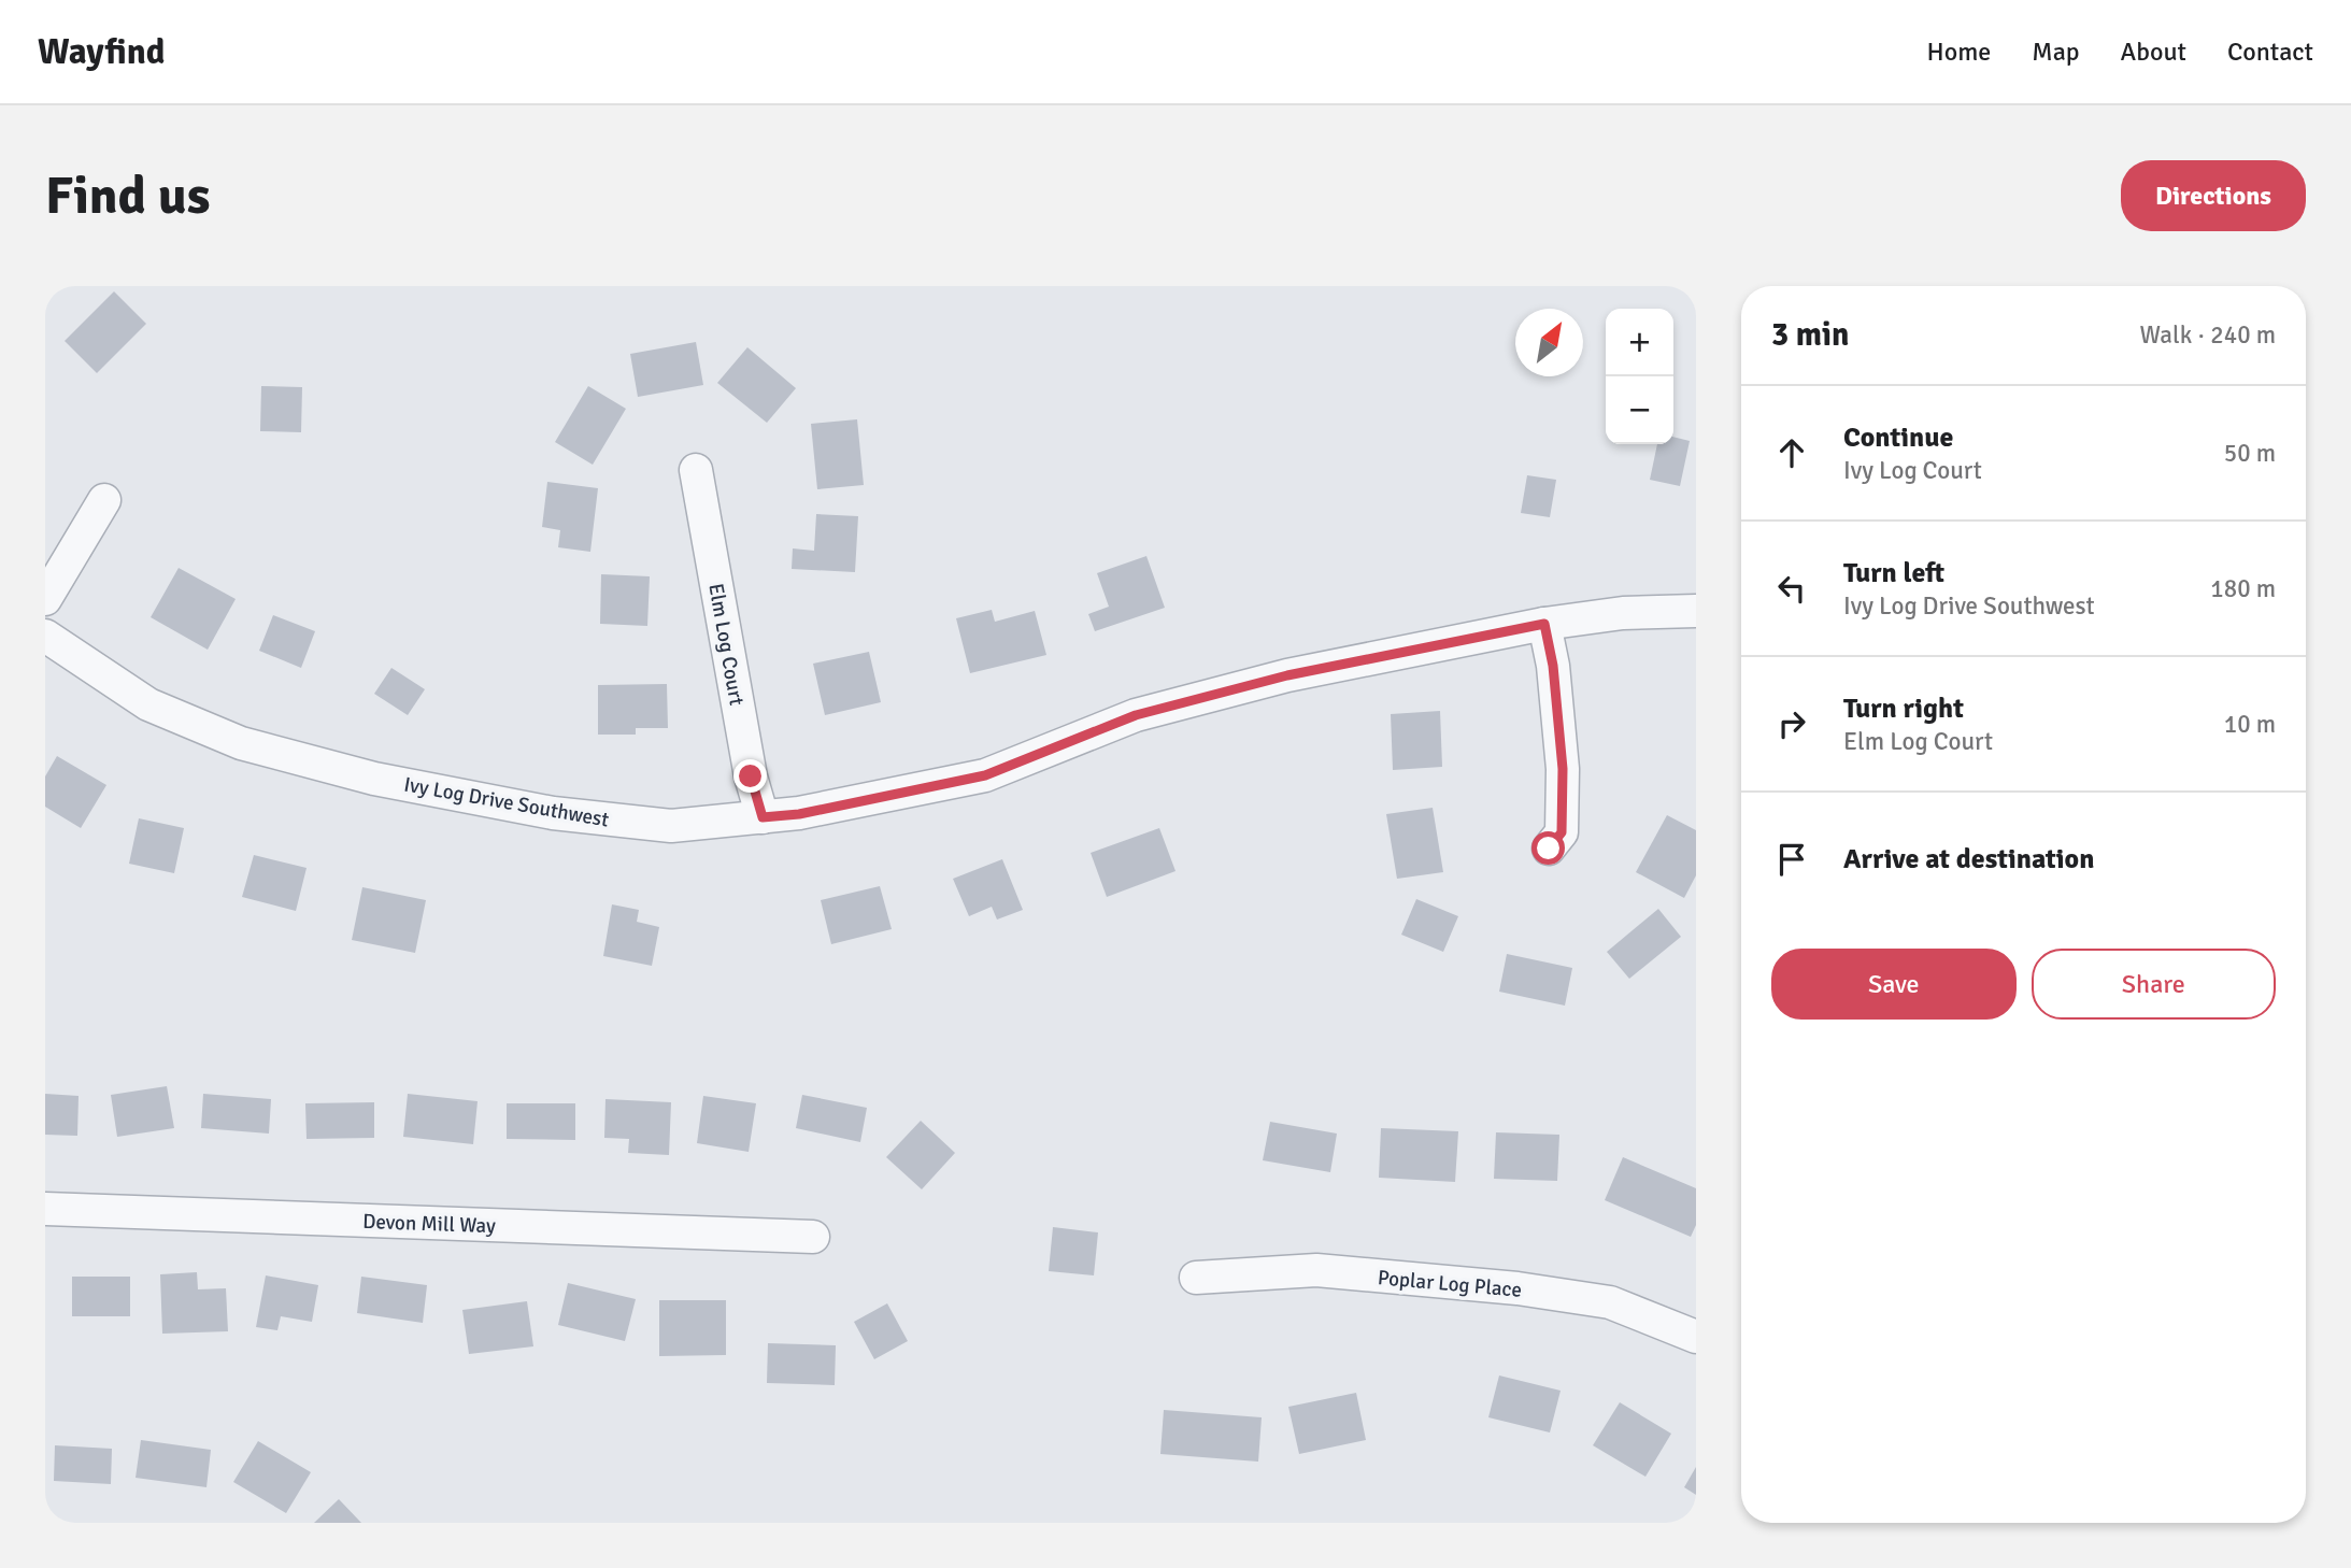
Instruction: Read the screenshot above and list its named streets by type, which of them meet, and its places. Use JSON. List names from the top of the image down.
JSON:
{
  "streets": {
    "street": [
      "Elm Log Court",
      "Ivy Log Drive Southwest",
      "Devon Mill Way",
      "Poplar Log Place"
    ]
  },
  "crossings": [
    ["Elm Log Court", "Ivy Log Drive Southwest"]
  ],
  "north": "top right",
  "page": {
    "header": "Wayfind",
    "nav": [
      "Home",
      "Map",
      "About",
      "Contact"
    ],
    "buttons": [
      "Directions",
      ["Save", "Share"]
    ],
    "title": "Find us",
    "heading": ["3 min", "Walk · 240 m"],
    "map_buttons": ["+", "−"],
    "list": [
      ["Continue", "Ivy Log Court", "50 m"],
      ["Turn left", "Ivy Log Drive Southwest", "180 m"],
      ["Turn right", "Elm Log Court", "10 m"],
      "Arrive at destination"
    ]
  }
}
